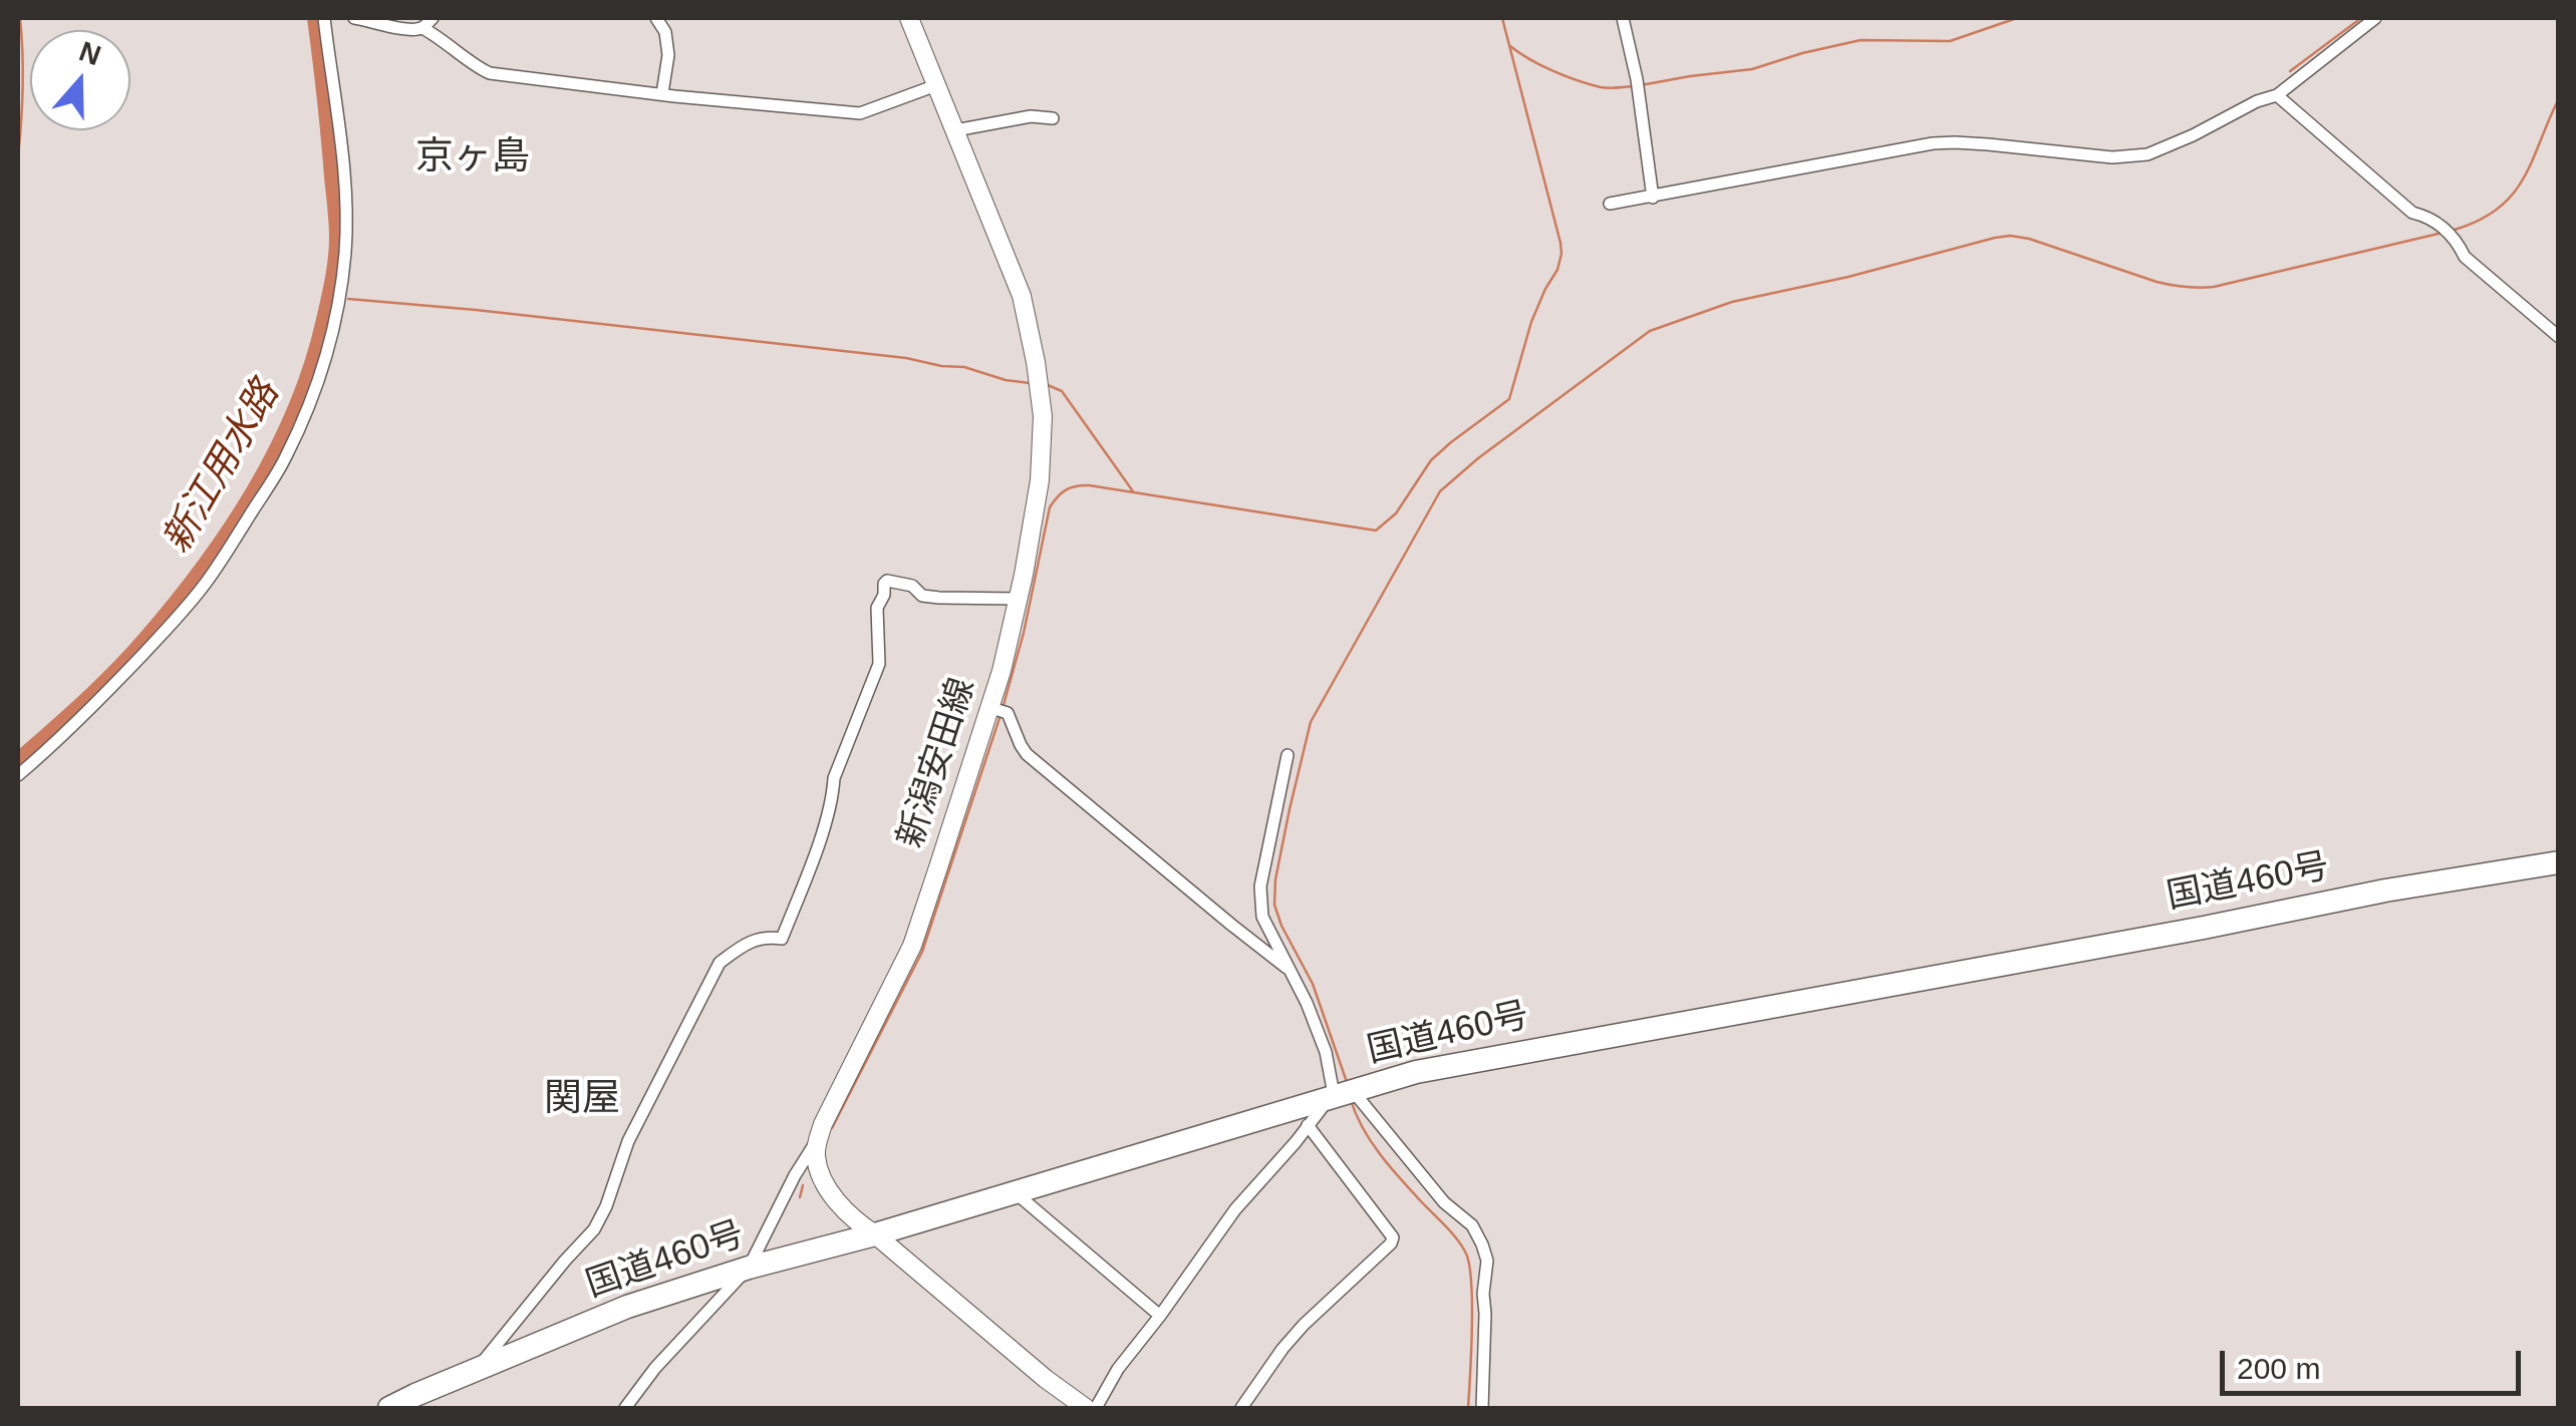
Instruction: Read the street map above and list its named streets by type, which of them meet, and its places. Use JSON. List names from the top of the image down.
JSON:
{
  "streets": {
    "highway": ["国道460号"],
    "main road": ["新潟安田線"]
  },
  "districts": ["京ヶ島", "関屋"],
  "water": ["新江用水路"],
  "scale_bar": "200 m",
  "north": "top"
}
